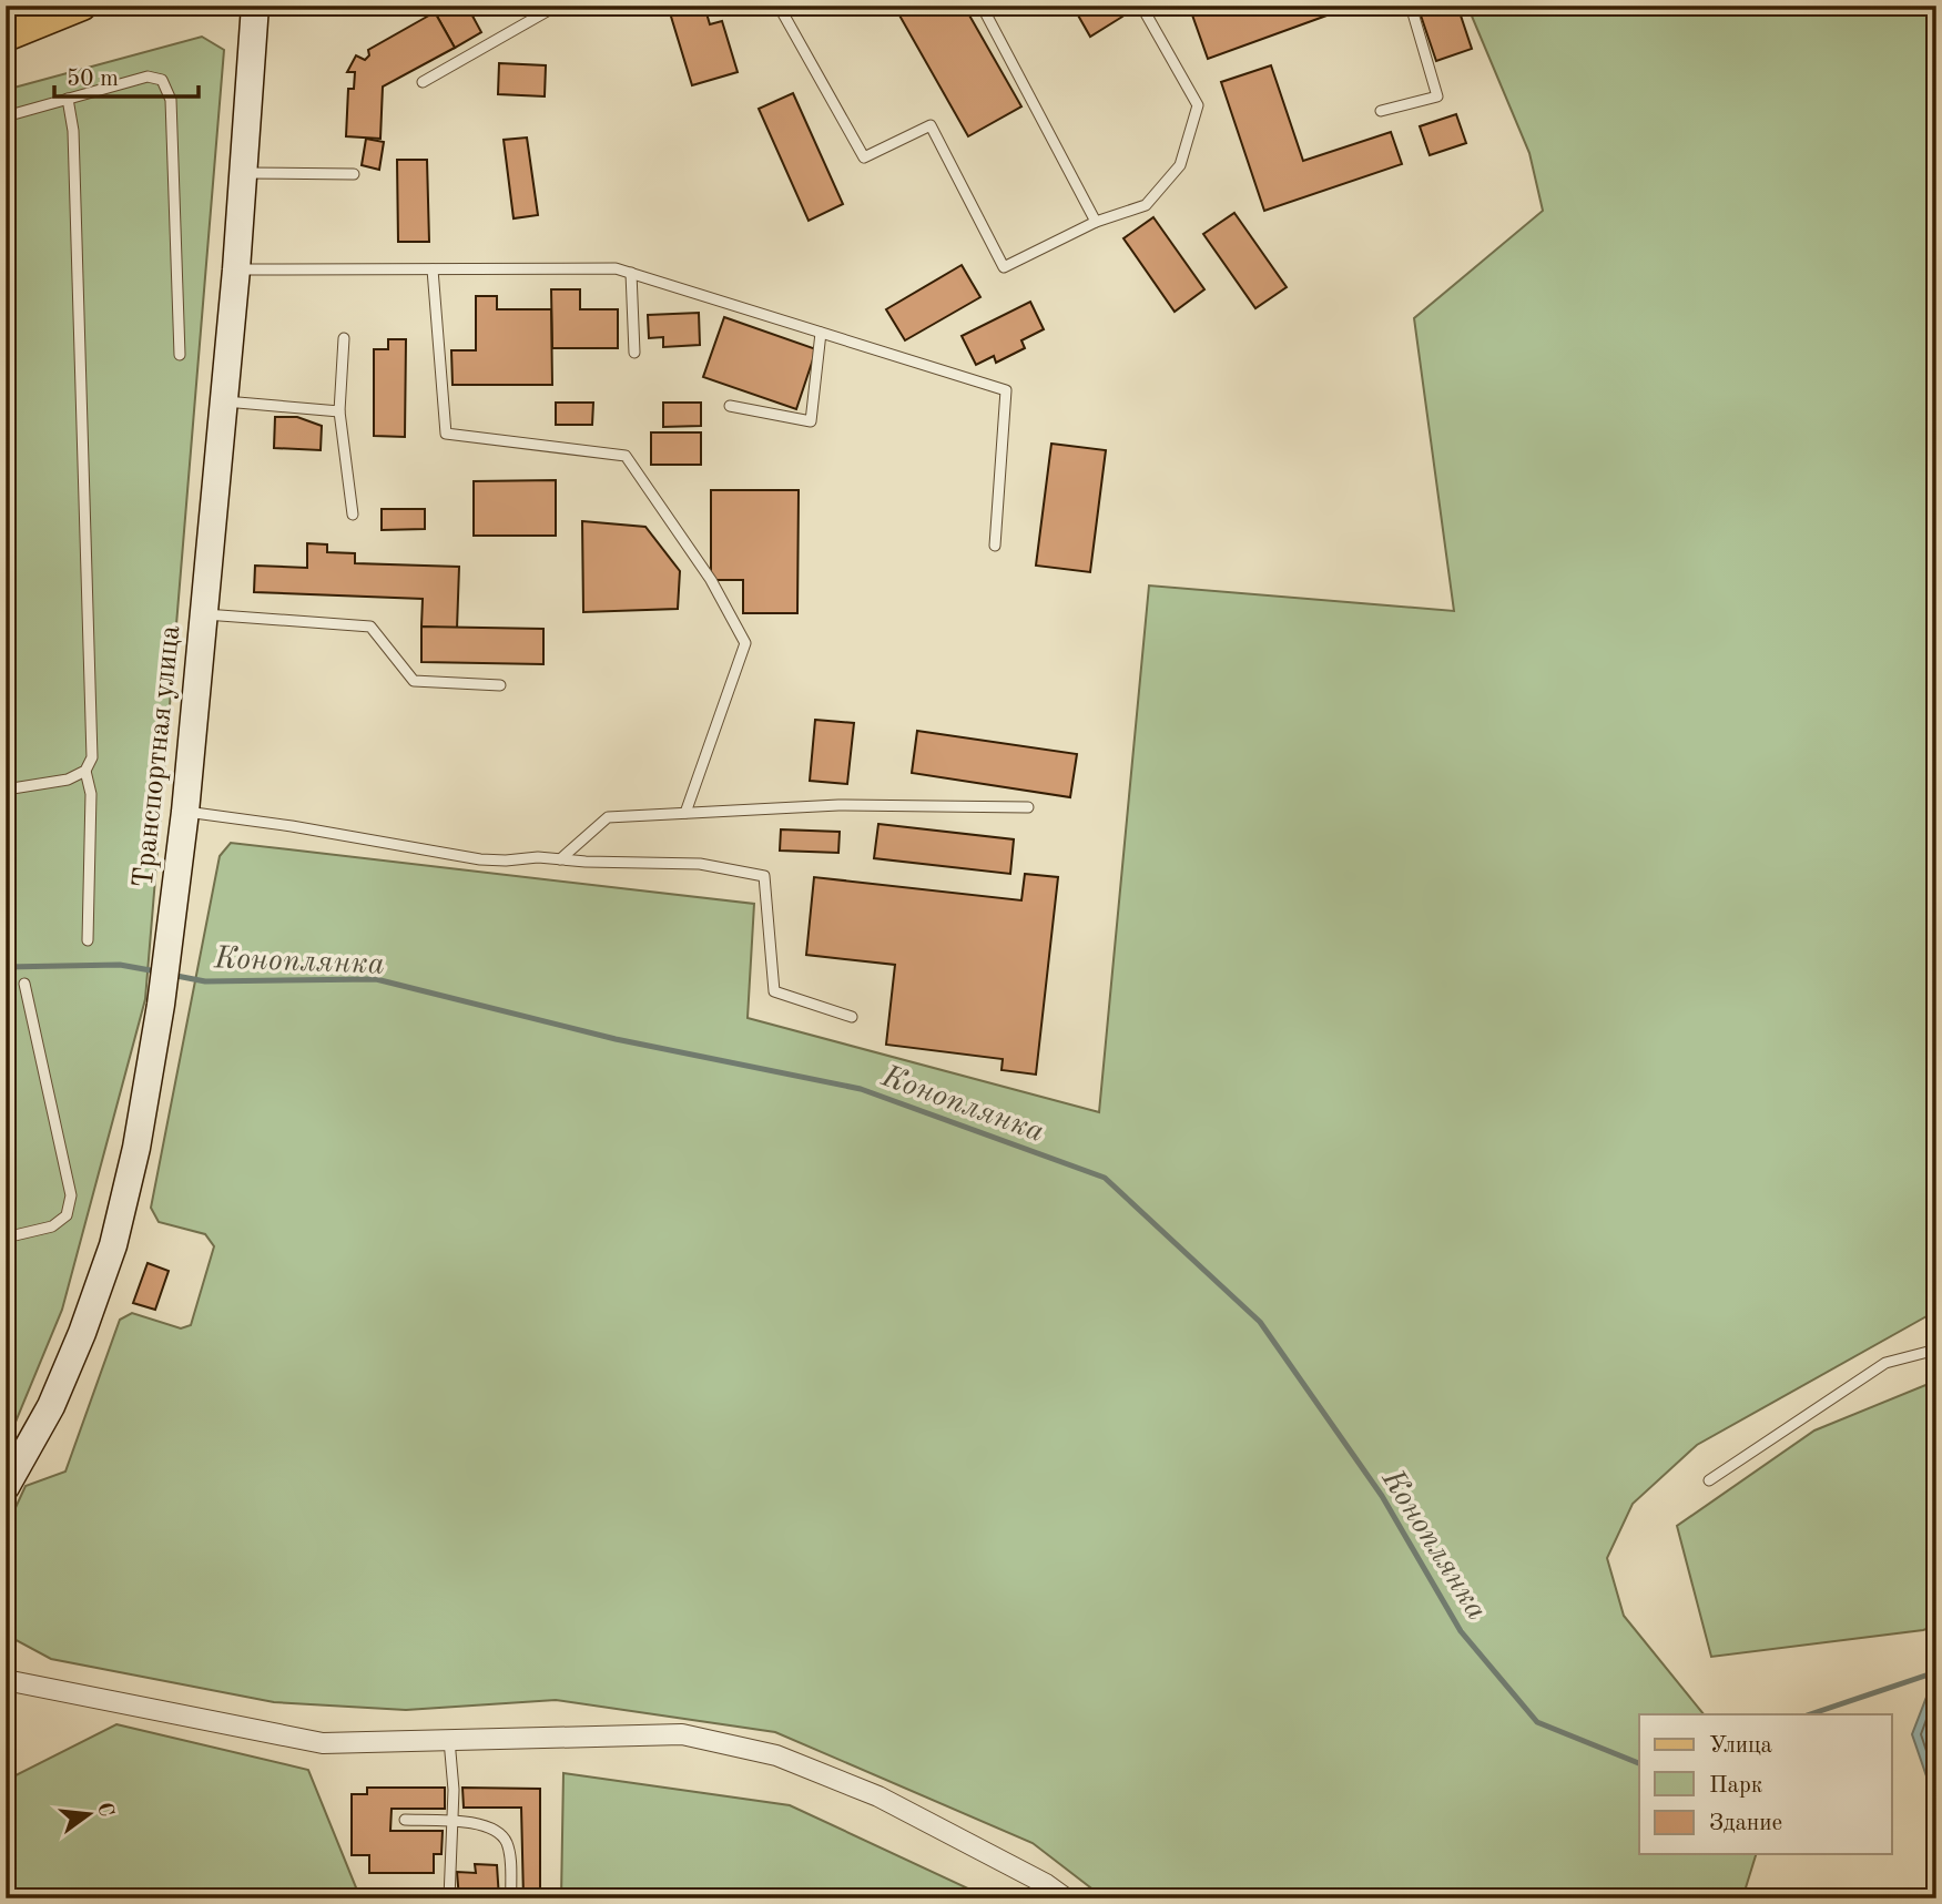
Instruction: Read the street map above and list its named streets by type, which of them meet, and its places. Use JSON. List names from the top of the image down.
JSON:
{
  "streets": {
    "main road": ["Транспортная улица"]
  },
  "water": ["Коноплянка"],
  "legend": ["Улица", "Парк", "Здание"],
  "scale_bar": "50 m",
  "north": "right"
}
